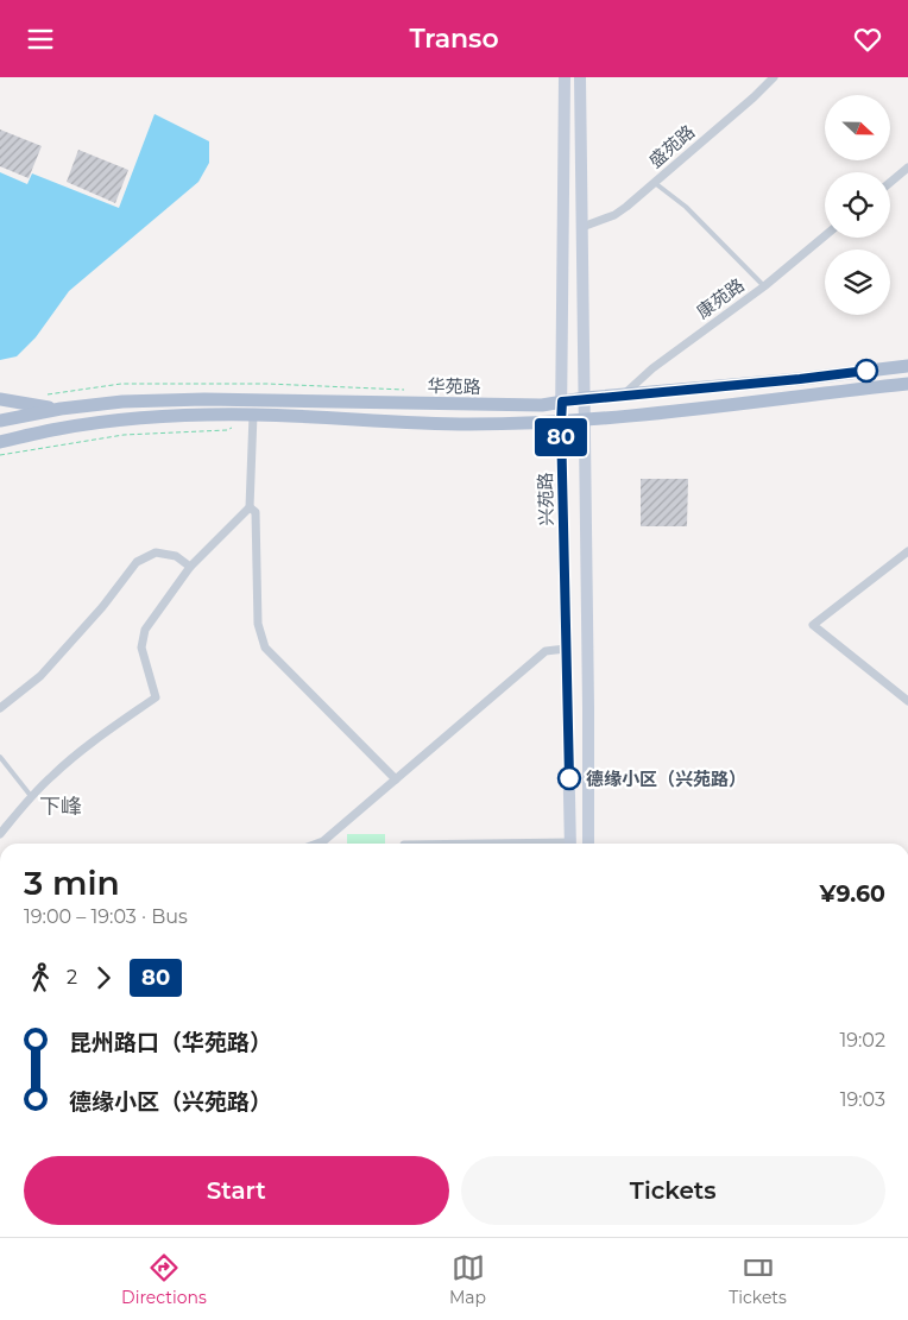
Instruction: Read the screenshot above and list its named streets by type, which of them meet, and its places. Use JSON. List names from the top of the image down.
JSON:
{
  "streets": {
    "main road": ["华苑路", "兴苑路"],
    "street": ["盛苑路", "康苑路"]
  },
  "crossings": [
    ["康苑路", "华苑路"],
    ["华苑路", "兴苑路"]
  ],
  "districts": ["下峰"],
  "places": ["德缘小区（兴苑路）"],
  "lines": ["bus line 80"],
  "north": "right",
  "page": {
    "header": "Transo",
    "on_map": "80",
    "heading": ["3 min", "19:00 – 19:03 · Bus", "¥9.60"],
    "legs": ["2", "80"],
    "list": [
      {
        "name": "昆州路口（华苑路）",
        "value": "19:02"
      },
      {
        "name": "德缘小区（兴苑路）",
        "value": "19:03"
      }
    ],
    "buttons": ["Start", "Tickets"],
    "tabs": ["Directions", "Map", "Tickets"]
  }
}
